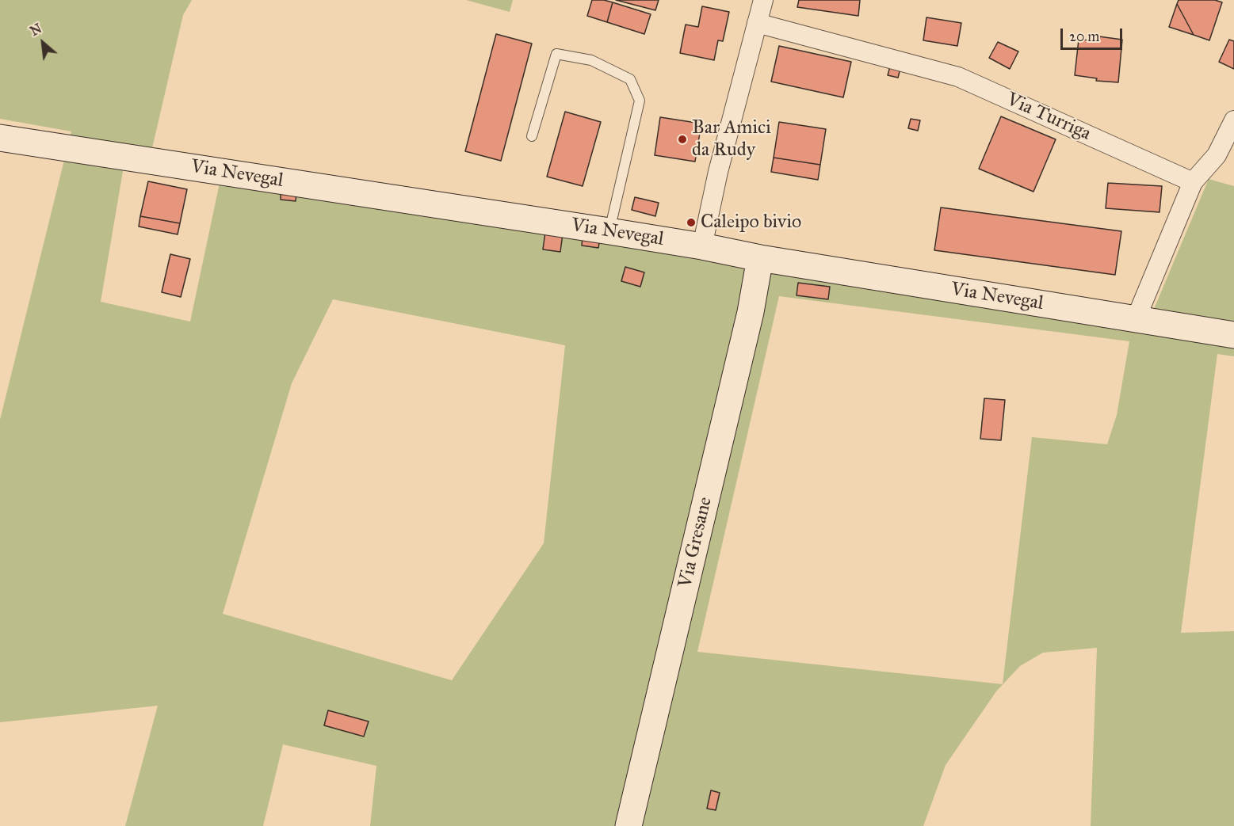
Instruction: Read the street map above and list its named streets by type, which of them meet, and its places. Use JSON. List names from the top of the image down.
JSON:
{
  "streets": {
    "main road": ["Via Nevegal", "Via Gresane"],
    "street": ["Via Turriga"]
  },
  "crossings": [
    ["Via Nevegal", "Via Gresane"]
  ],
  "places": ["Bar Amici da Rudy", "Caleipo bivio"],
  "scale_bar": "20 m",
  "north": "top left"
}
